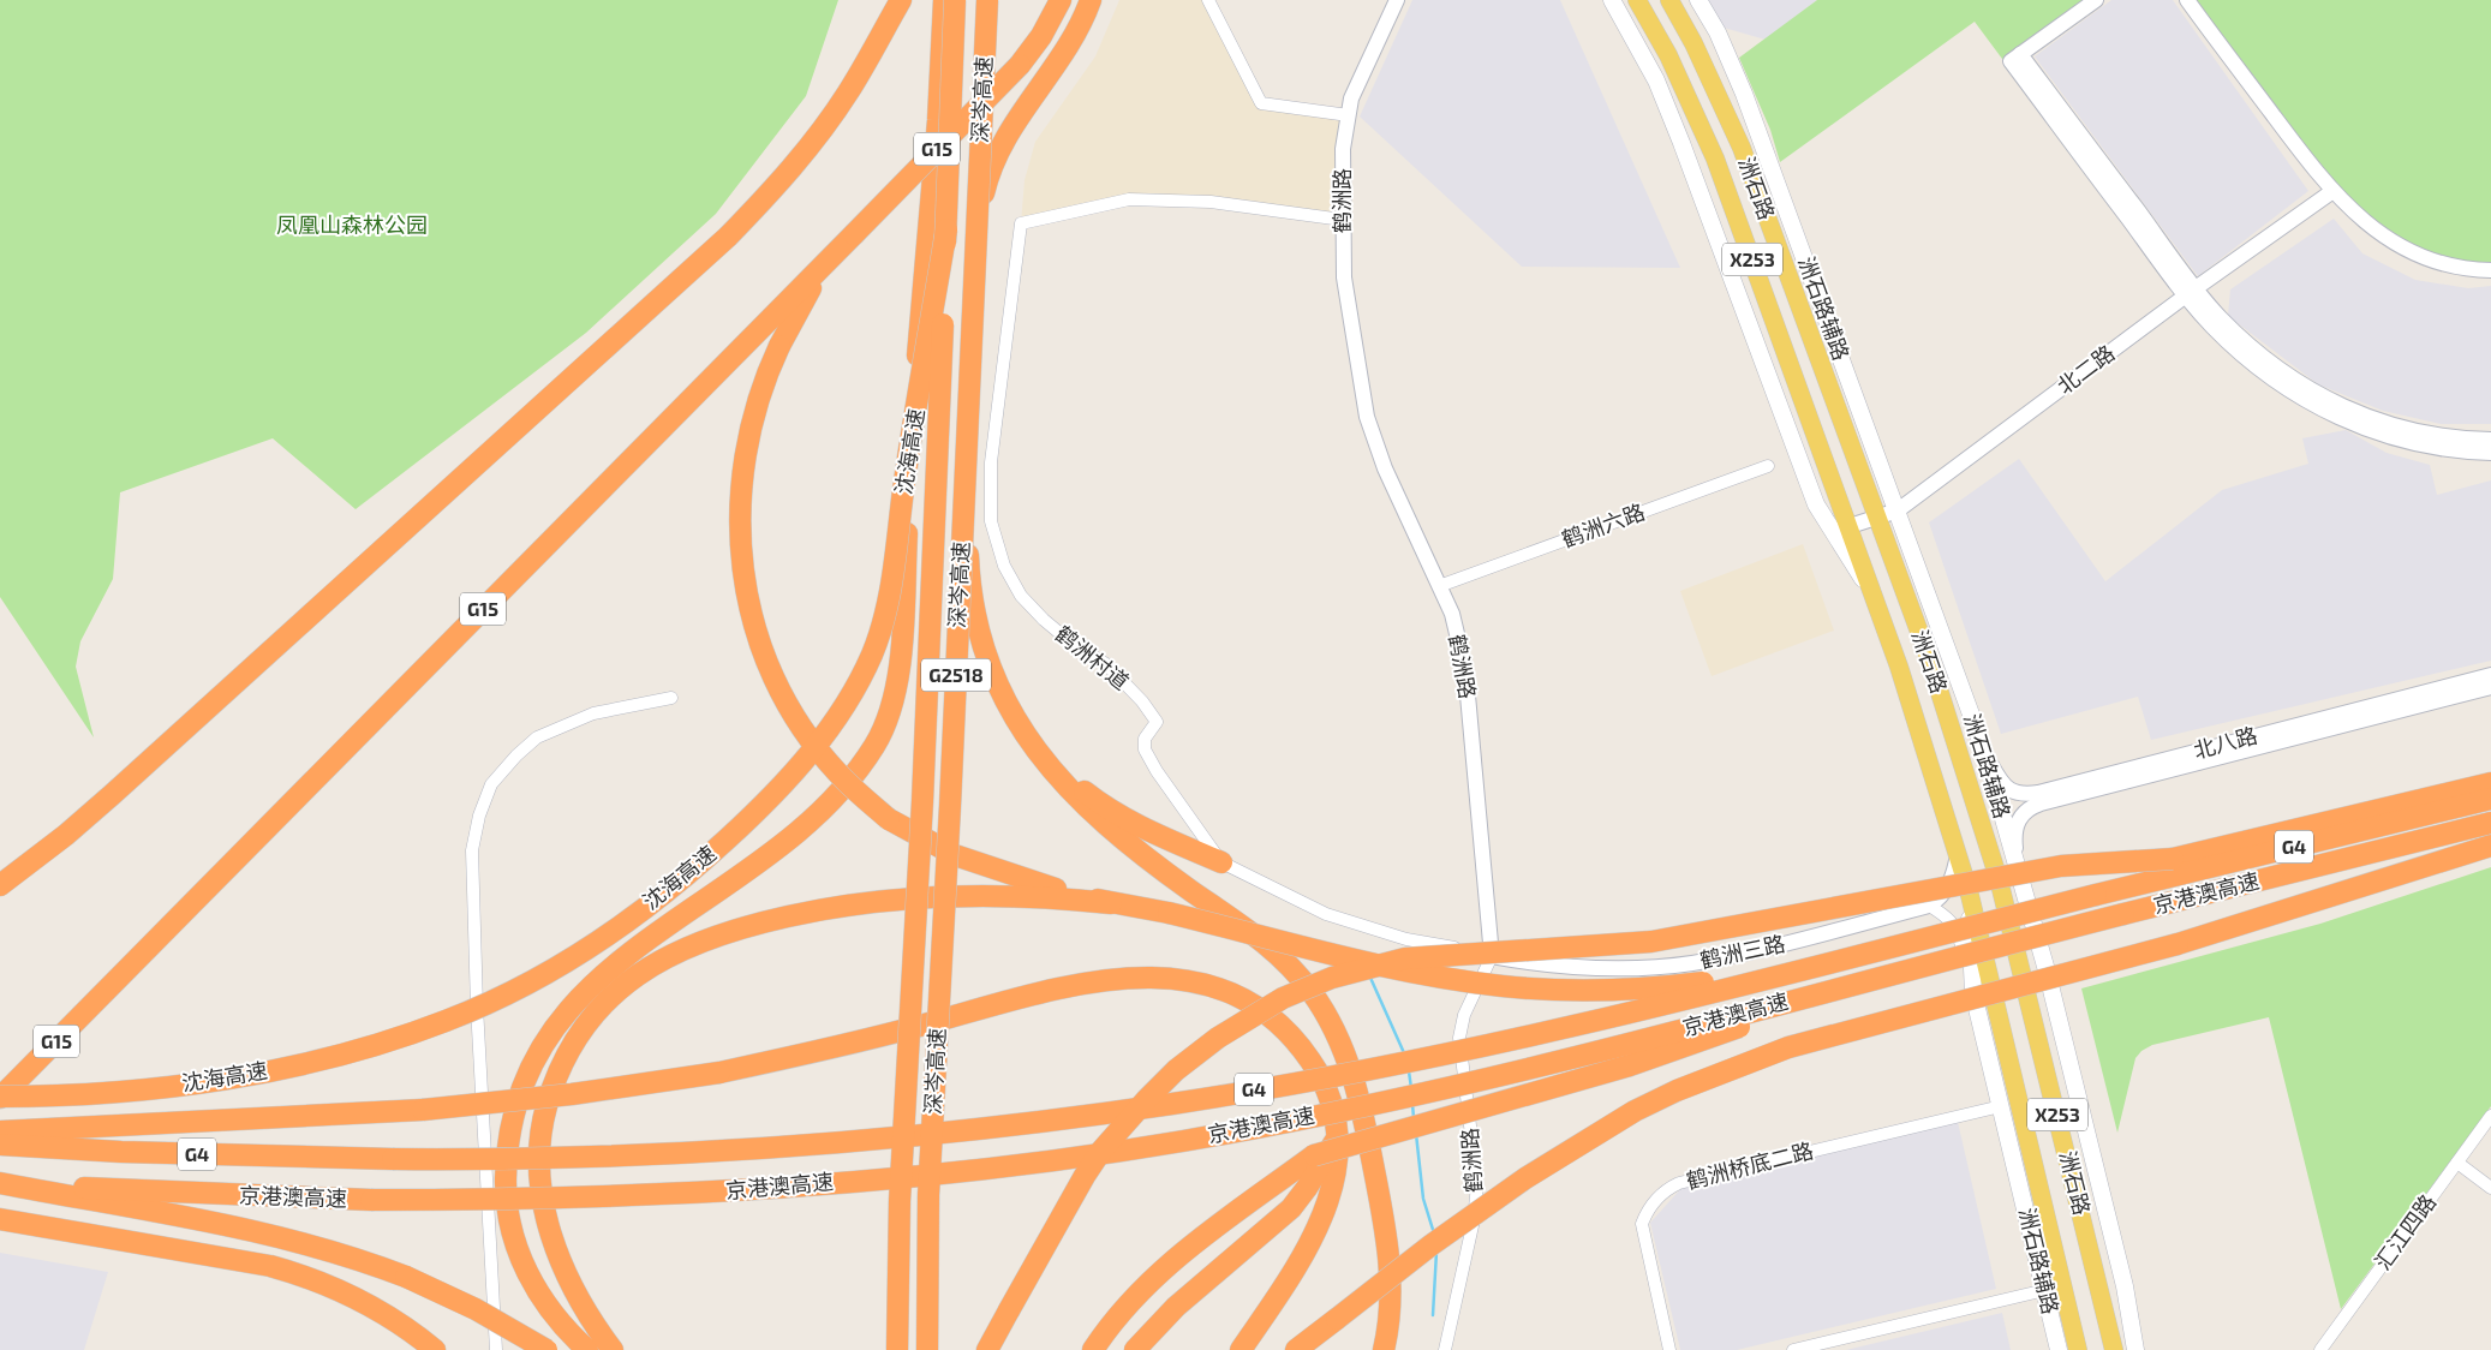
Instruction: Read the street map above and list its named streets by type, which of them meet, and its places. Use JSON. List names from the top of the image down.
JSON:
{
  "streets": {
    "highway": [
      "深岑高速",
      "G15",
      "沈海高速",
      "G2518",
      "G4",
      "京港澳高速"
    ],
    "main road": ["洲石路", "X253", "洲石路辅路"],
    "street": [
      "鹤洲路",
      "北二路",
      "鹤洲六路",
      "鹤洲村道",
      "北八路",
      "鹤洲三路",
      "鹤洲桥底二路",
      "汇江四路"
    ]
  },
  "crossings": [
    ["深岑高速", "沈海高速"],
    ["G15", "沈海高速"],
    ["洲石路", "洲石路辅路"],
    ["洲石路", "北二路"],
    ["鹤洲路", "鹤洲六路"],
    ["鹤洲路", "鹤洲村道"],
    ["鹤洲路", "鹤洲三路"],
    ["洲石路辅路", "北二路"],
    ["洲石路辅路", "北八路"],
    ["洲石路辅路", "鹤洲桥底二路"],
    ["鹤洲村道", "鹤洲三路"]
  ],
  "parks": ["凤凰山森林公园"]
}
